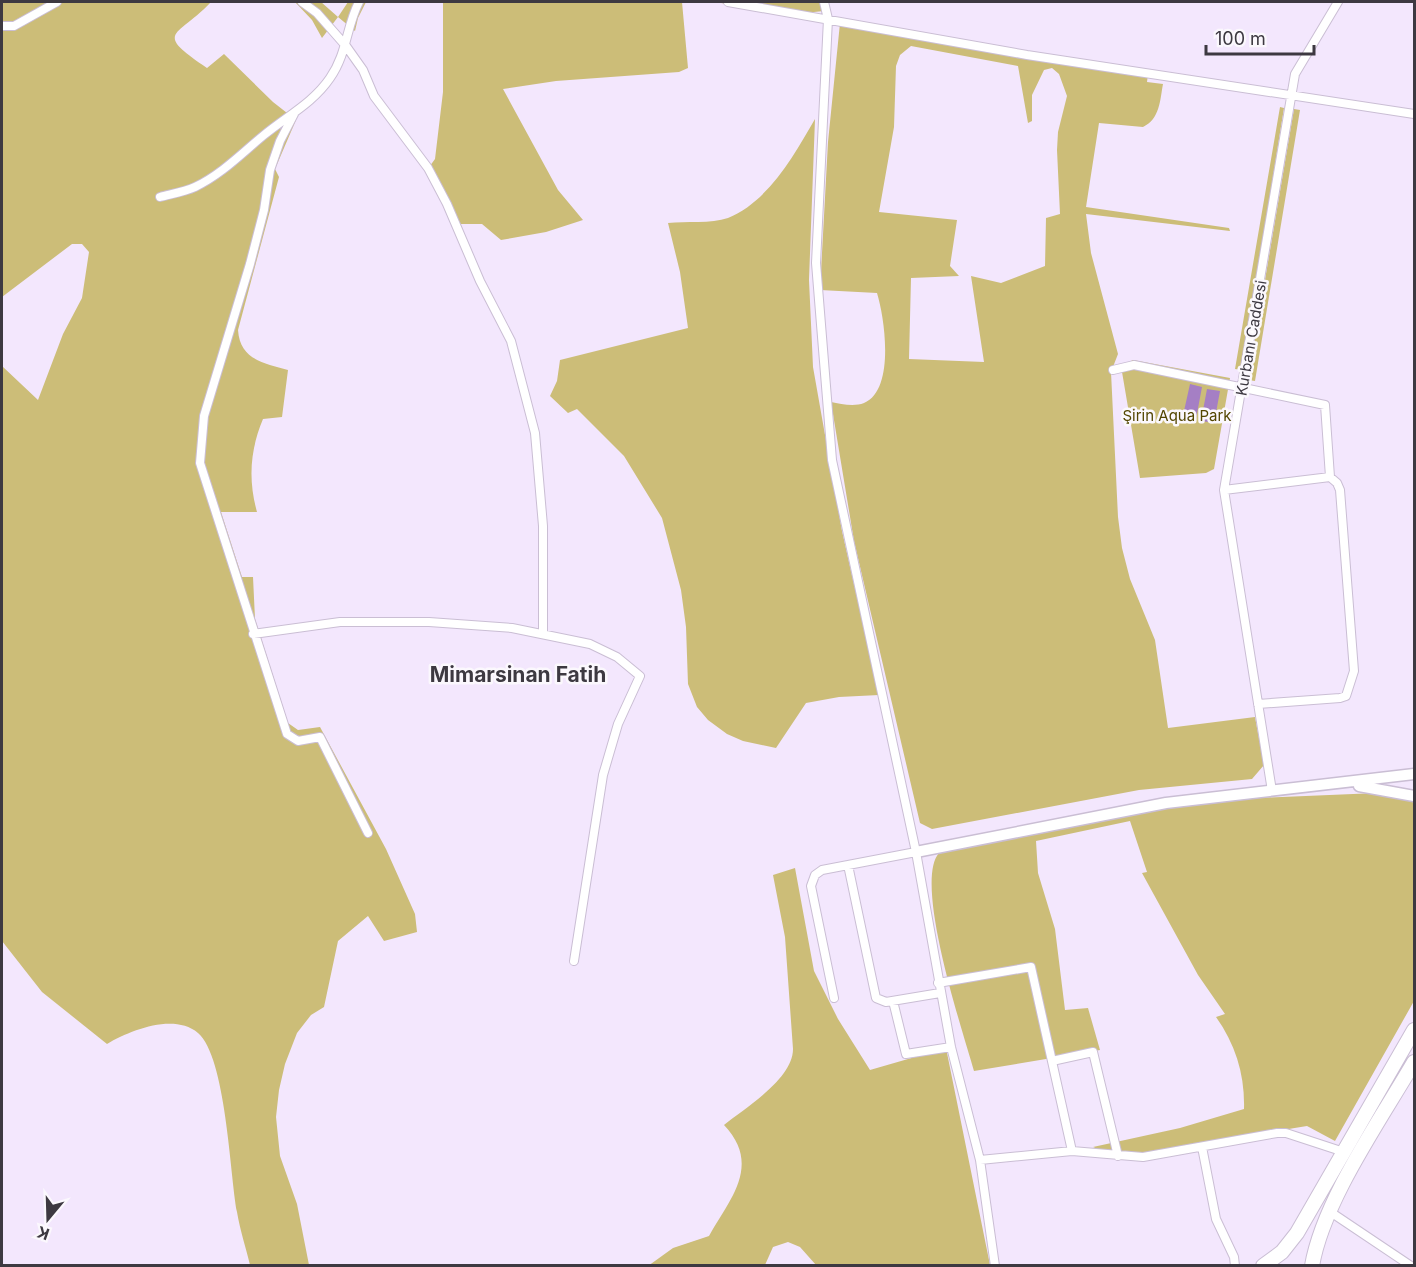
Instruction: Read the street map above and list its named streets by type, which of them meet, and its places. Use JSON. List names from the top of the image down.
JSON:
{
  "streets": {
    "street": ["Kurbanı Caddesi"]
  },
  "districts": ["Mimarsinan Fatih"],
  "parks": ["Şirin Aqua Park"],
  "scale_bar": "100 m",
  "north": "bottom"
}
